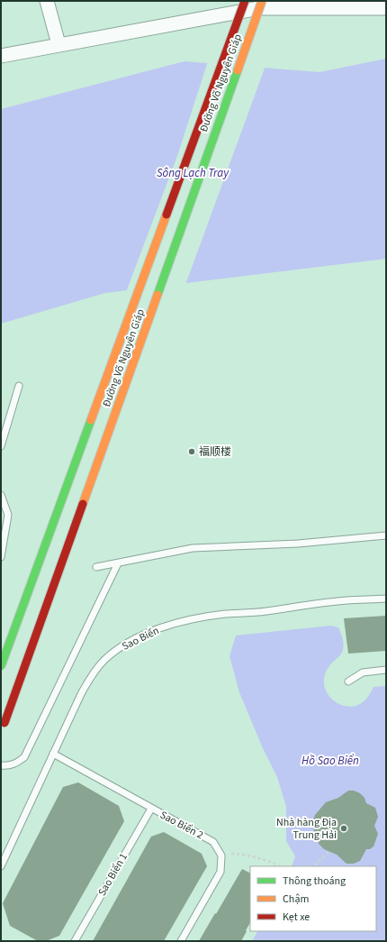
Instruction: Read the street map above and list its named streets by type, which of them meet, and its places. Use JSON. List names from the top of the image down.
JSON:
{
  "streets": {
    "main road": ["Đường Võ Nguyên Giáp"],
    "lane": ["Sao Biển", "Sao Biển 2", "Sao Biển 1"]
  },
  "crossings": [
    ["Sao Biển", "Sao Biển 2"],
    ["Sao Biển 2", "Sao Biển 1"]
  ],
  "water": ["Sông Lạch Tray", "Hồ Sao Biển"],
  "places": ["福顺楼", "Nhà hàng Địa Trung Hải"],
  "legend": ["Thông thoáng", "Chậm", "Kẹt xe"]
}
